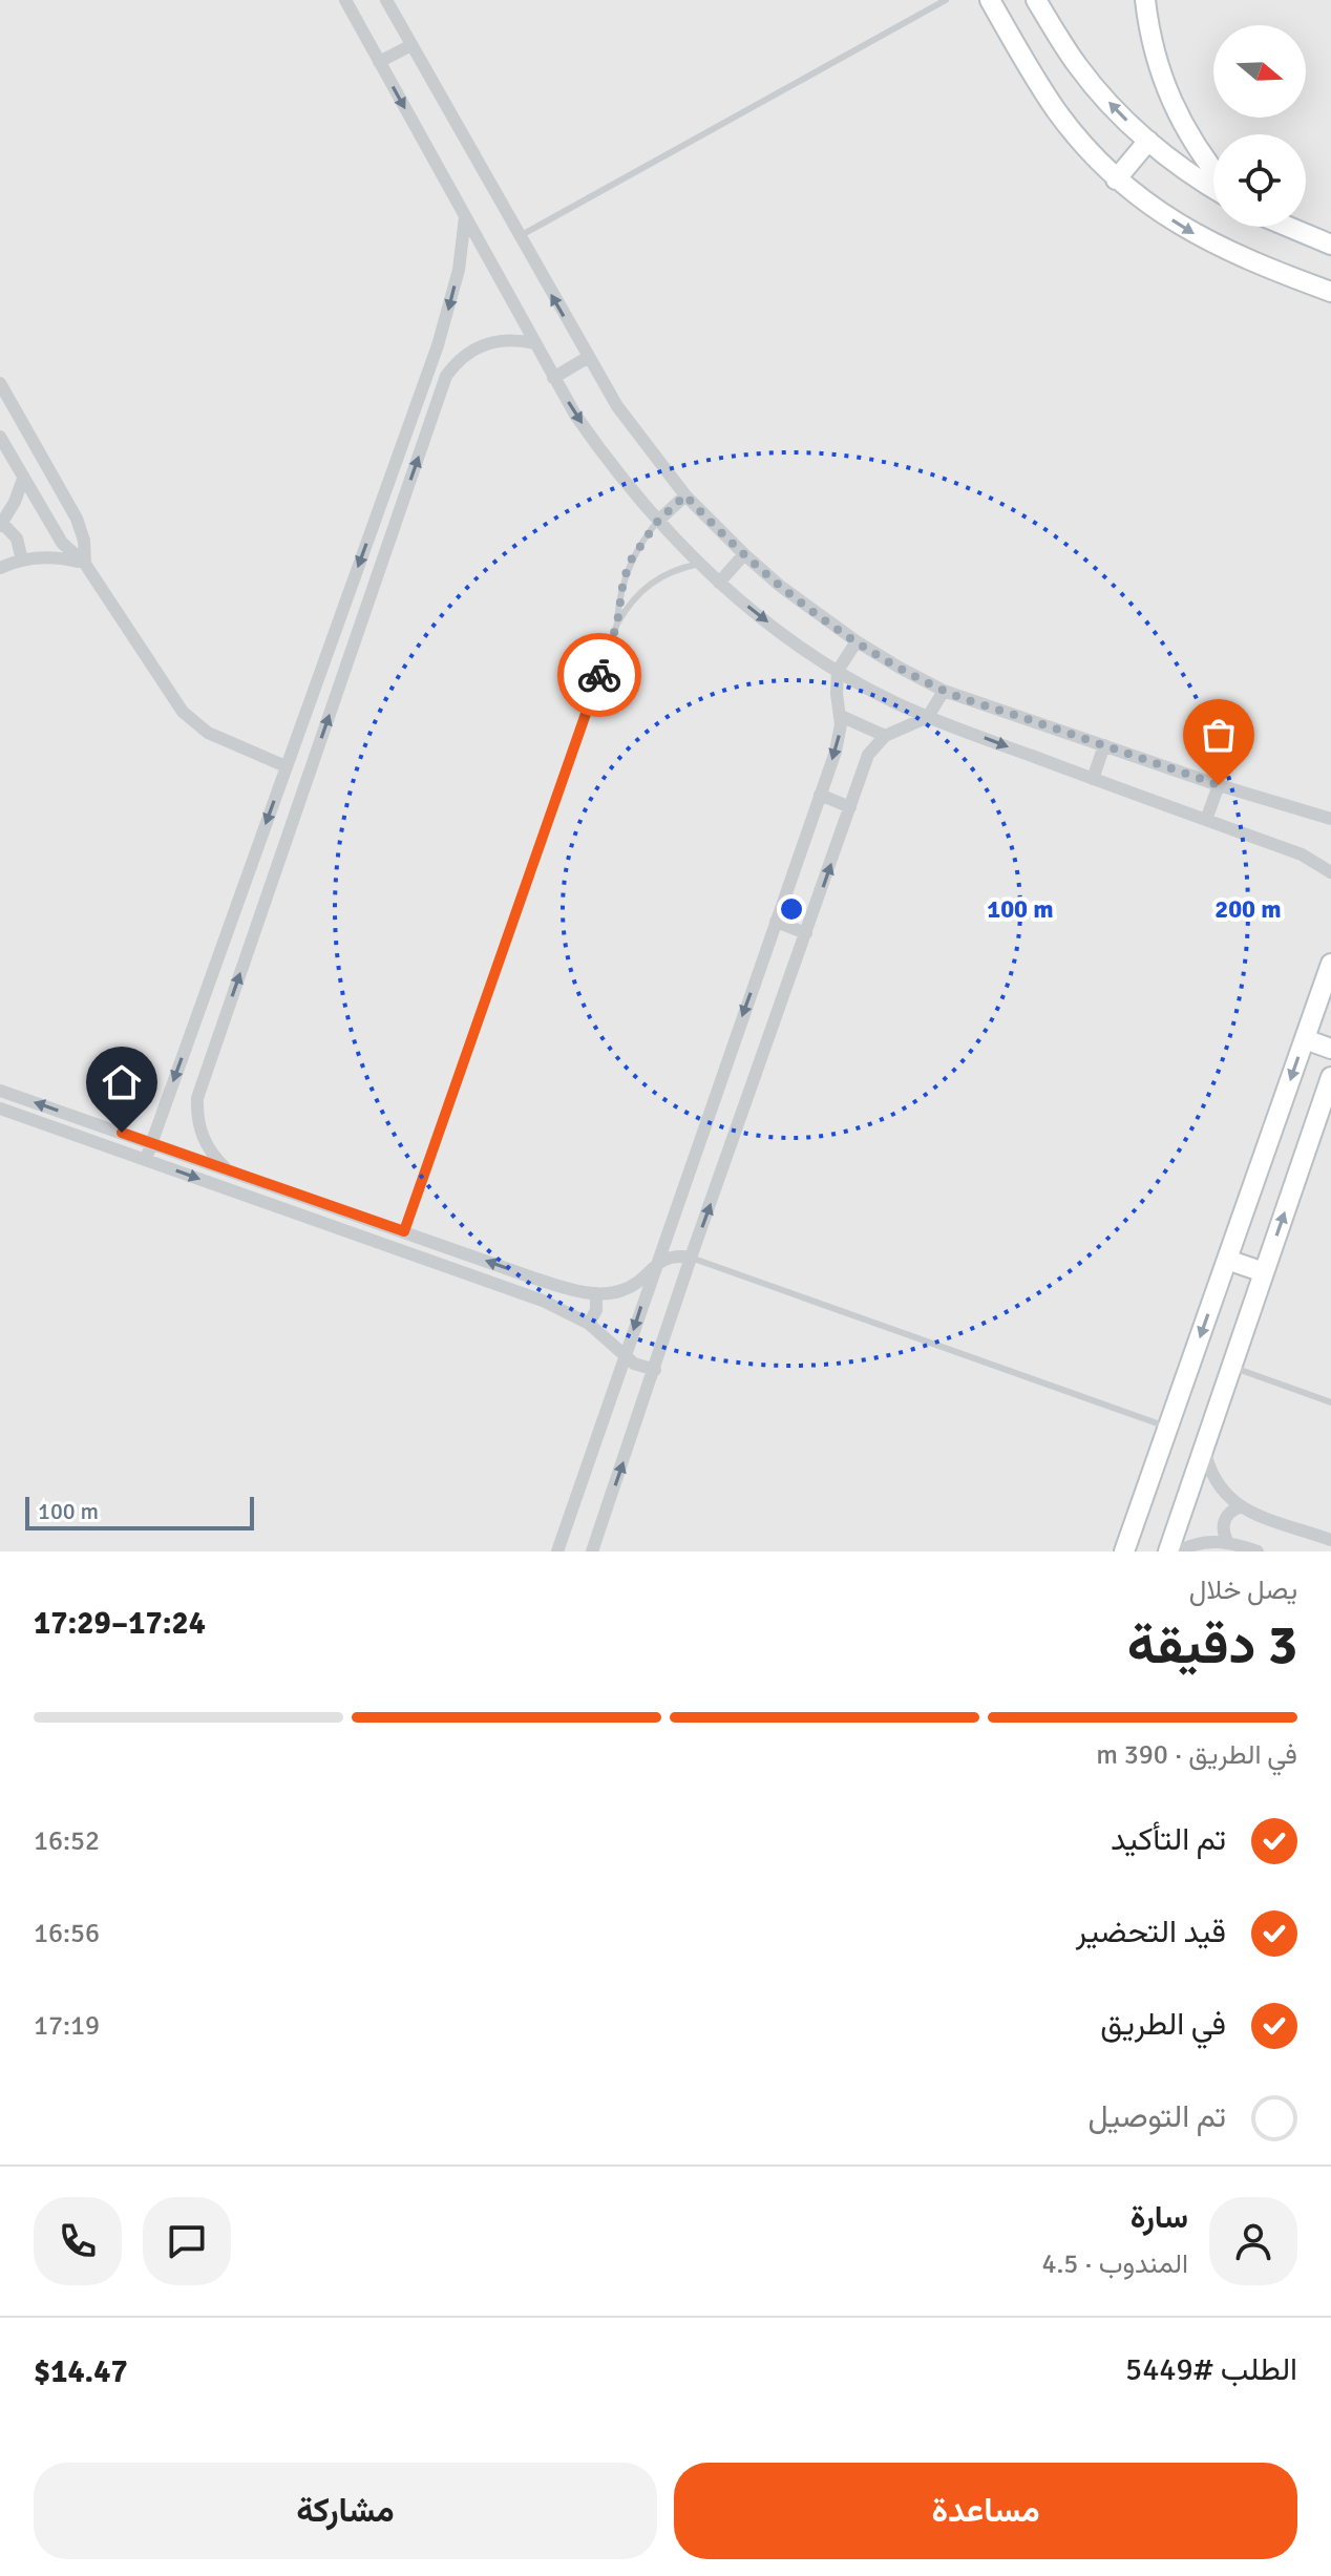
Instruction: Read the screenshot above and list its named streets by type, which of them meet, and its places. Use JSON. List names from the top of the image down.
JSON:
{
  "scale_bar": "100 m",
  "north": "right",
  "page": {
    "scale": "100 m",
    "heading": ["3 دقيقة", "يصل خلال", "17:24–17:29"],
    "panel": [
      "سارة",
      "المندوب · 4.5",
      "الطلب #5449",
      "$14.47"
    ],
    "bar": "في الطريق · 390 m",
    "list": [
      ["تم التأكيد", "16:52"],
      ["قيد التحضير", "16:56"],
      ["في الطريق", "17:19"],
      "تم التوصيل"
    ],
    "buttons": ["مساعدة", "مشاركة"]
  },
  "rings": ["100 m", "200 m"]
}
